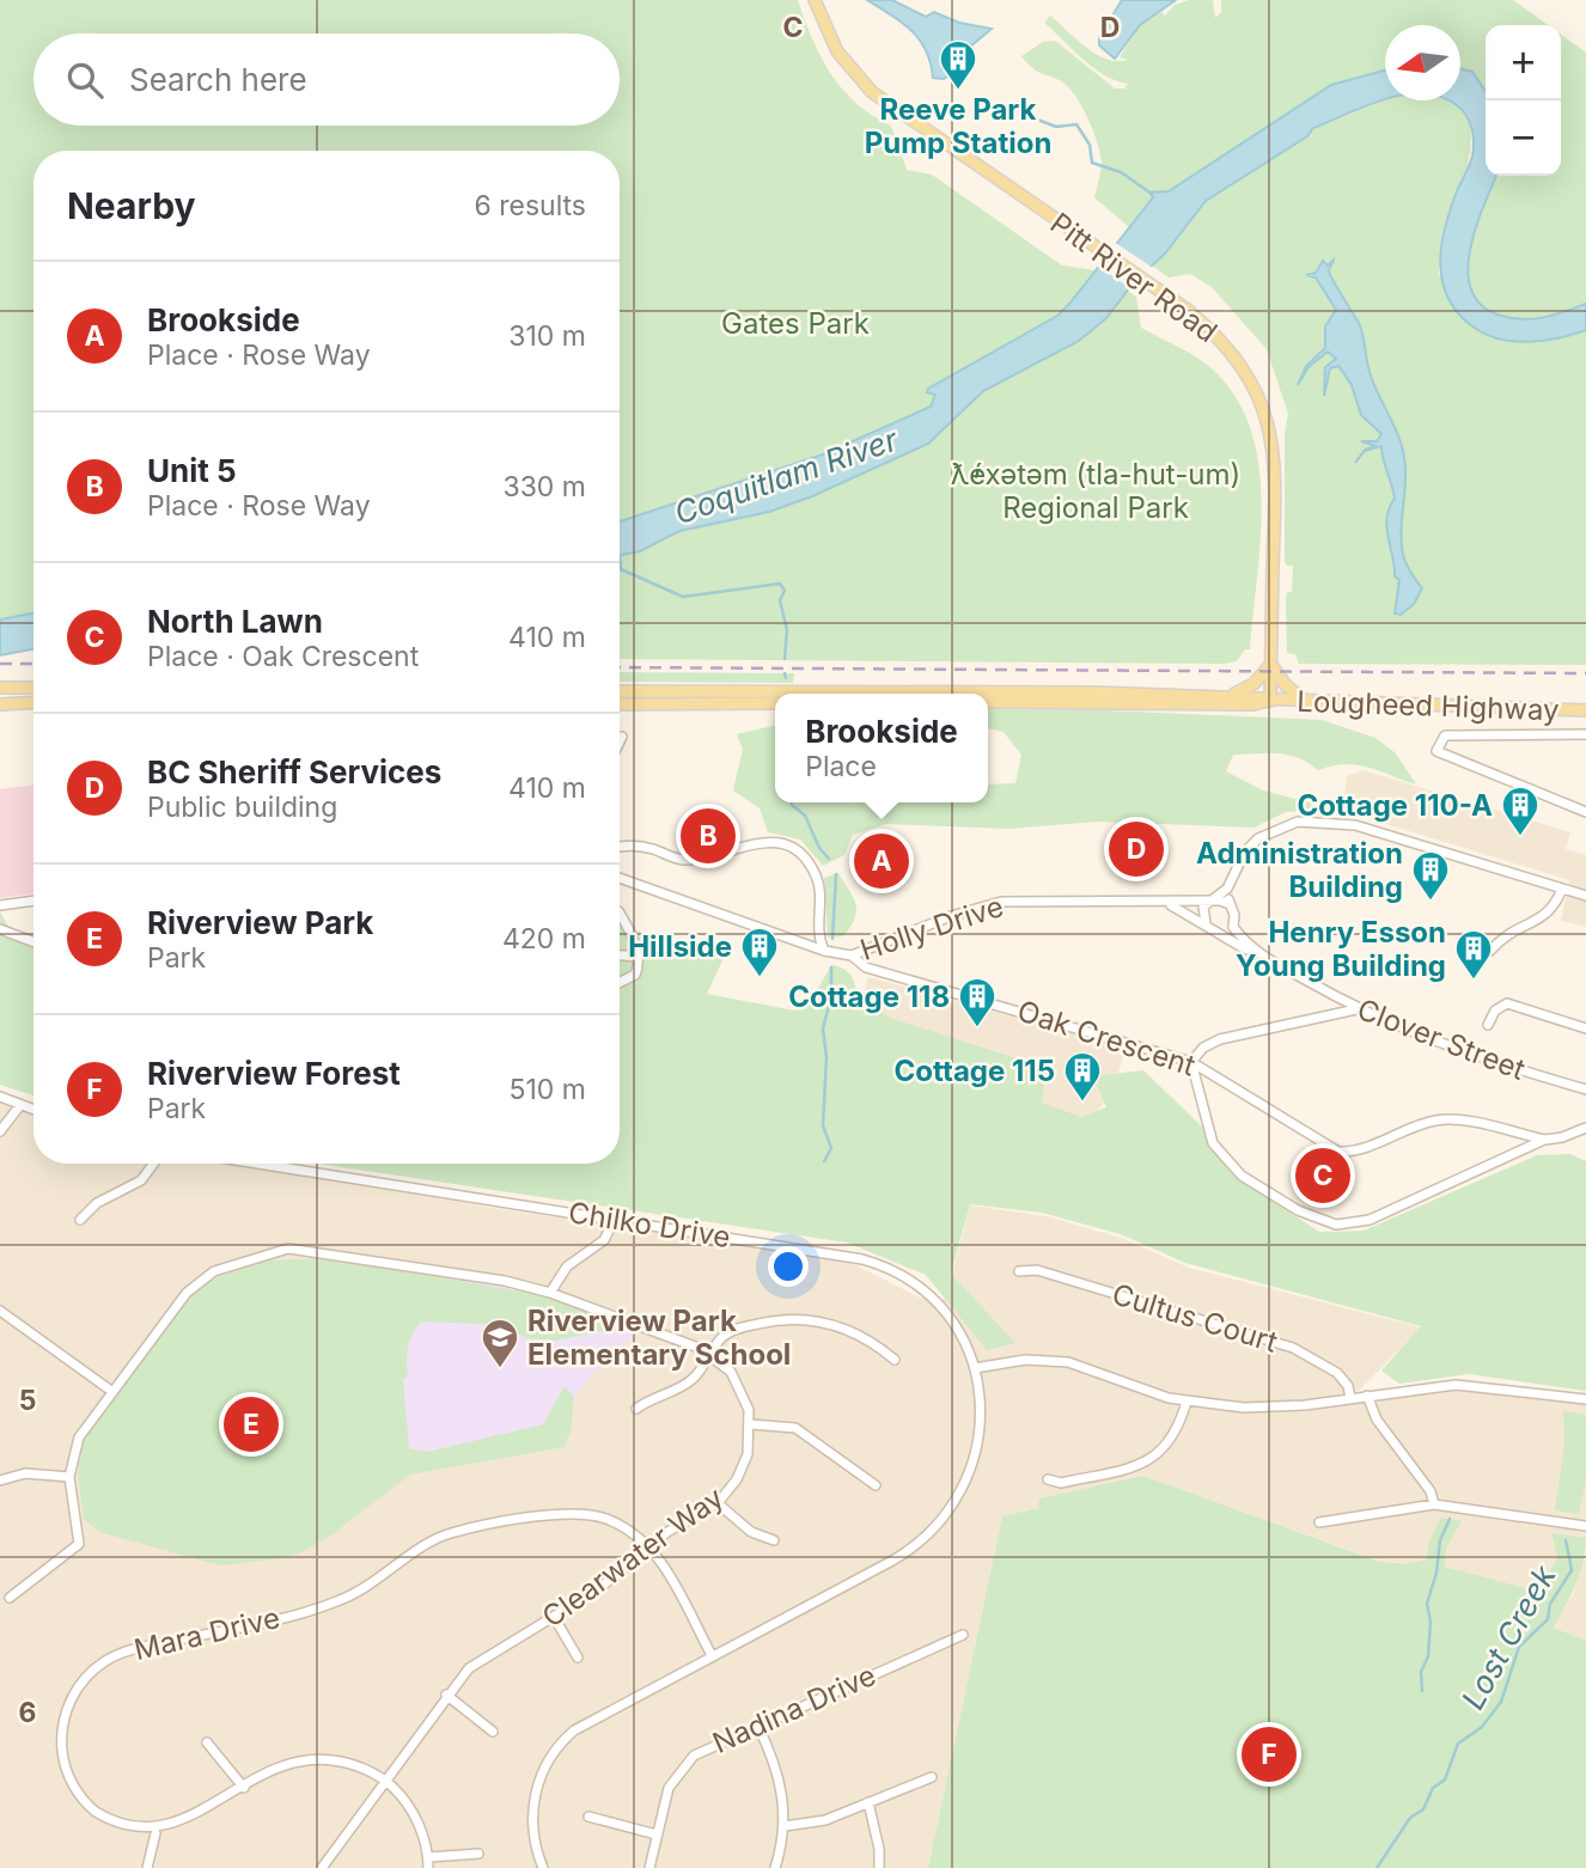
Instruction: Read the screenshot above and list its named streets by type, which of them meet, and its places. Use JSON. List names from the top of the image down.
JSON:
{
  "streets": {
    "main road": ["Pitt River Road", "Lougheed Highway"],
    "street": [
      "Holly Drive",
      "Oak Crescent",
      "Clover Street",
      "Chilko Drive",
      "Cultus Court",
      "Clearwater Way",
      "Mara Drive",
      "Nadina Drive"
    ]
  },
  "crossings": [
    ["Pitt River Road", "Lougheed Highway"],
    ["Holly Drive", "Oak Crescent"],
    ["Holly Drive", "Clover Street"],
    ["Chilko Drive", "Mara Drive"],
    ["Clearwater Way", "Mara Drive"]
  ],
  "water": ["Coquitlam River", "Lost Creek"],
  "parks": ["Gates Park", "ƛ̓éxətəm (tla-hut-um) Regional Park"],
  "places": {
    "building": [
      "Reeve Park Pump Station",
      "Cottage 110-A",
      "Administration Building",
      "Hillside",
      "Henry Esson Young Building",
      "Cottage 118",
      "Cottage 115"
    ],
    "school or university": ["Riverview Park Elementary School"]
  },
  "north": "left",
  "page": {
    "map_buttons": ["+", "−"],
    "search": "Search here",
    "heading": ["Nearby", "6 results"],
    "list": [
      {
        "mark": "A",
        "name": "Brookside",
        "note": "Place · Rose Way",
        "value": "310 m"
      },
      {
        "mark": "B",
        "name": "Unit 5",
        "note": "Place · Rose Way",
        "value": "330 m"
      },
      {
        "mark": "C",
        "name": "North Lawn",
        "note": "Place · Oak Crescent",
        "value": "410 m"
      },
      {
        "mark": "D",
        "name": "BC Sheriff Services",
        "note": "Public building",
        "value": "410 m"
      },
      {
        "mark": "E",
        "name": "Riverview Park",
        "note": "Park",
        "value": "420 m"
      },
      {
        "mark": "F",
        "name": "Riverview Forest",
        "note": "Park",
        "value": "510 m"
      }
    ],
    "popup": ["Brookside", "Place"],
    "pins": [
      "B",
      "D",
      "A",
      "C",
      "E",
      "F"
    ]
  },
  "grid": {
    "columns": ["C", "D"],
    "rows": ["5", "6"]
  }
}
